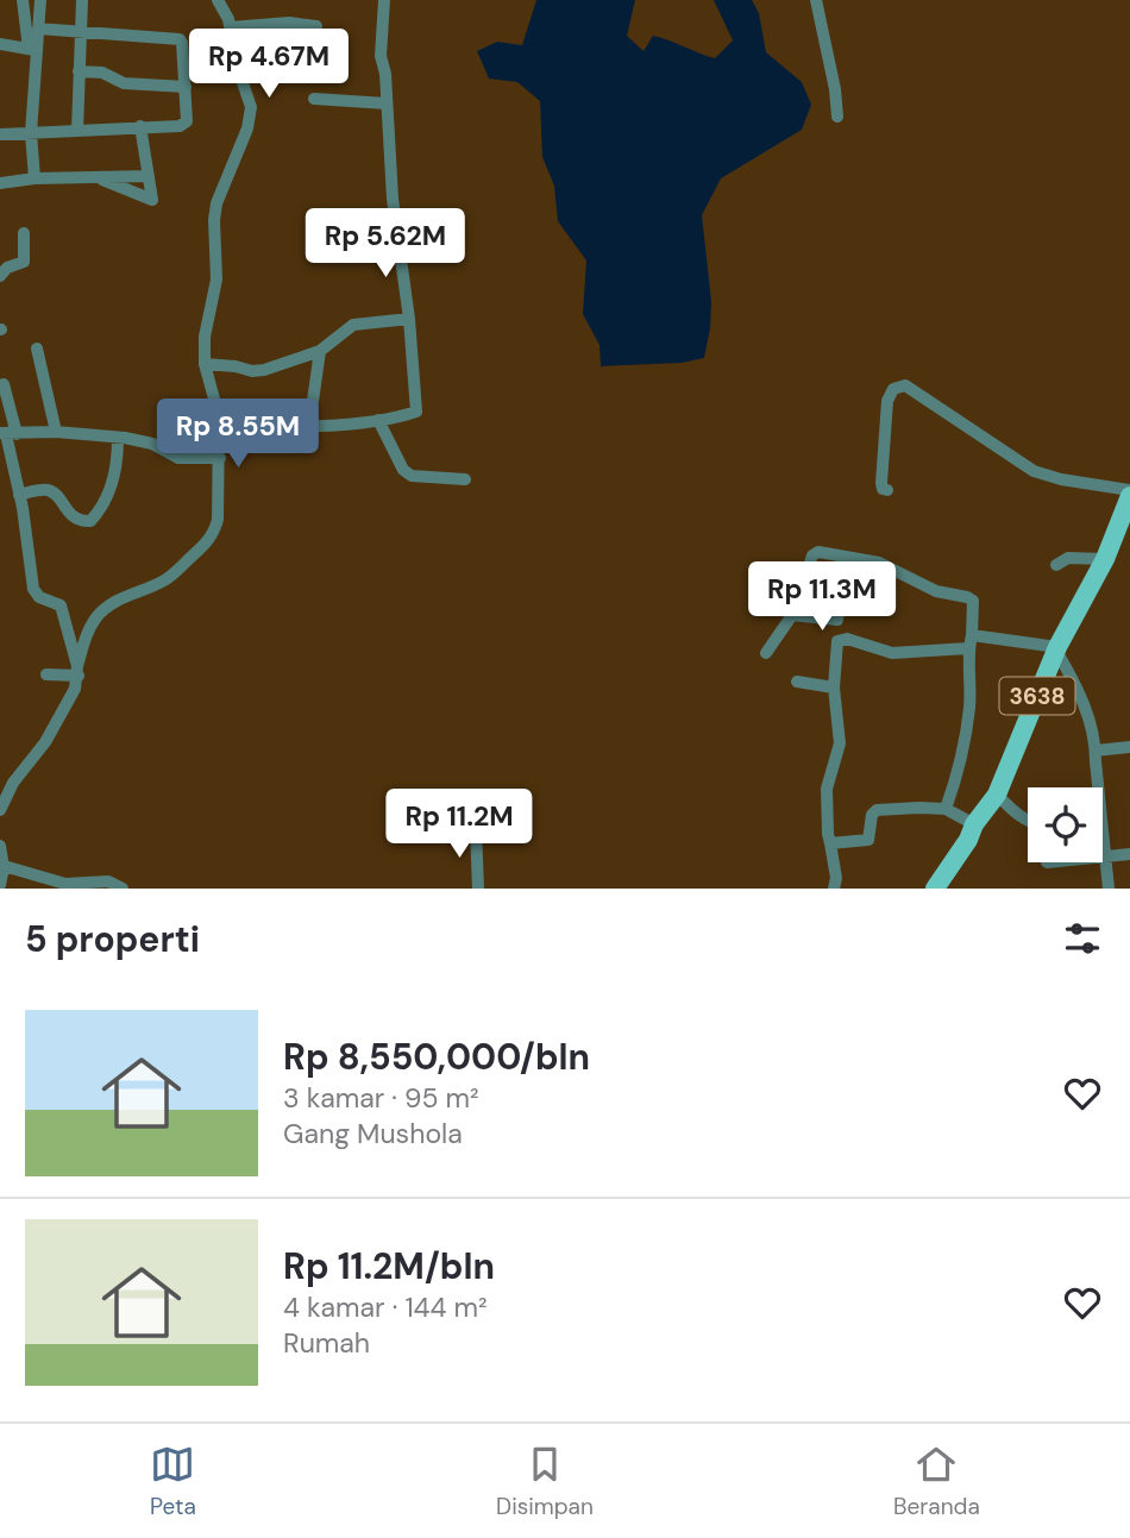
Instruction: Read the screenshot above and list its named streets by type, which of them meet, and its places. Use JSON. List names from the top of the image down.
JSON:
{
  "streets": {
    "main road": ["3638"]
  },
  "page": {
    "price": [
      "Rp 4.67M",
      "Rp 5.62M",
      "Rp 8.55M",
      "Rp 11.3M",
      "Rp 11.2M"
    ],
    "heading": "5 properti",
    "list": [
      {
        "name": "Rp 8,550,000/bln",
        "note": "3 kamar · 95 m² · Gang Mushola"
      },
      {
        "name": "Rp 11.2M/bln",
        "note": "4 kamar · 144 m² · Rumah"
      }
    ],
    "tabs": ["Peta", "Disimpan", "Beranda"]
  }
}
